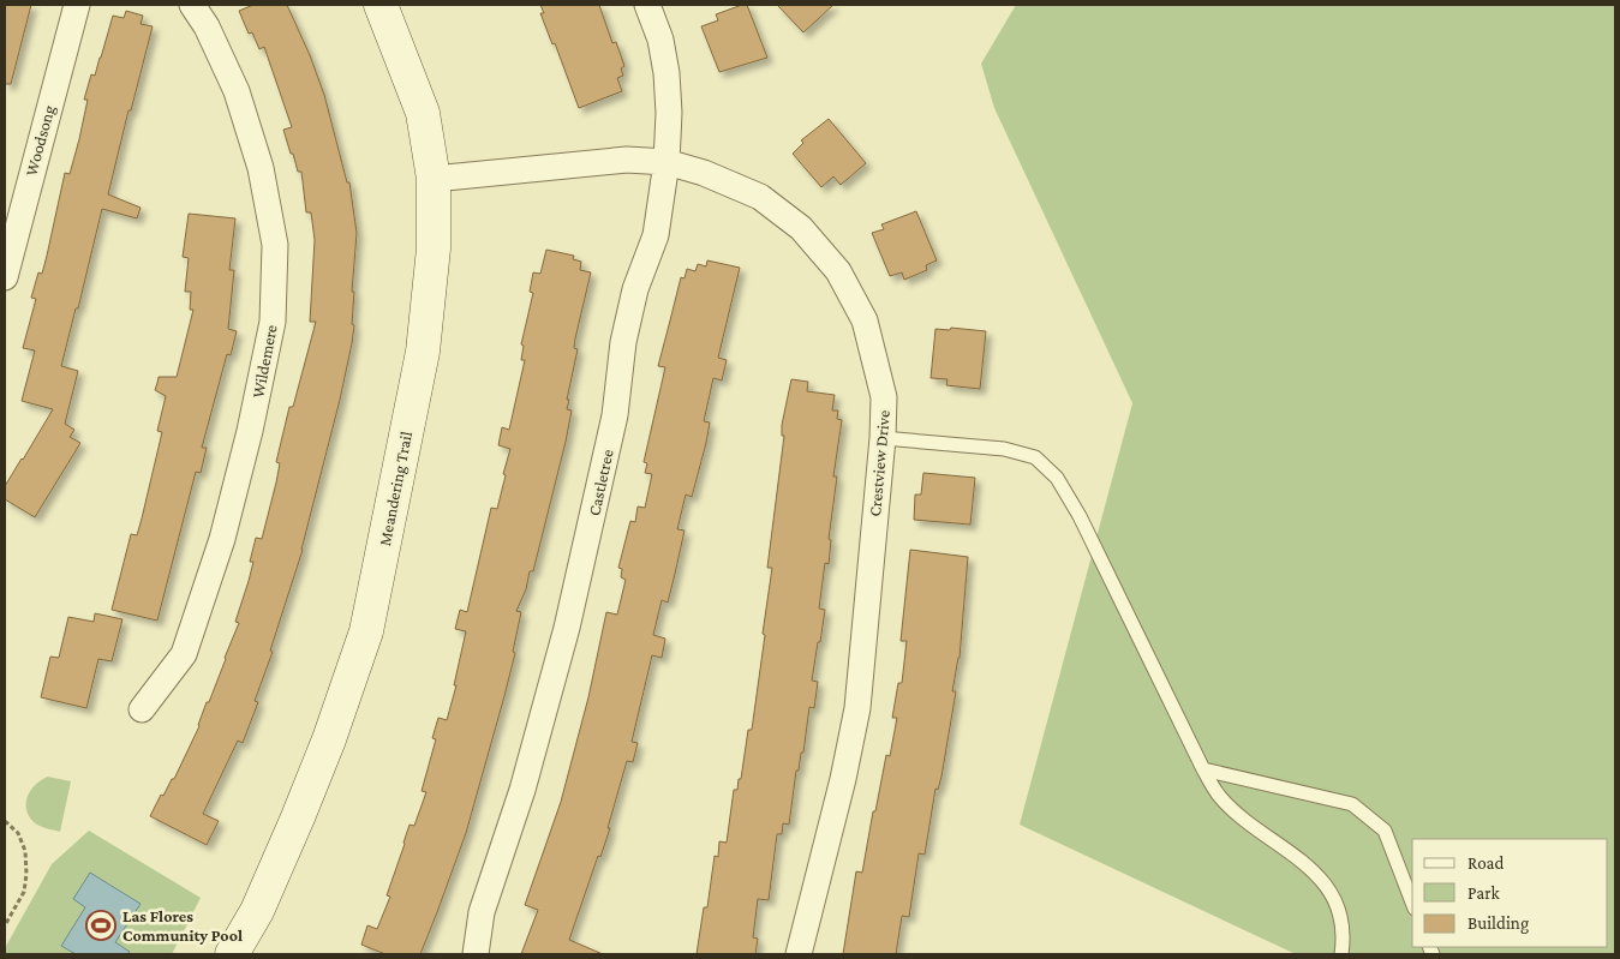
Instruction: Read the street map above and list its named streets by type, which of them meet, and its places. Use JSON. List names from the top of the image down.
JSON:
{
  "streets": {
    "street": [
      "Woodsong",
      "Wildemere",
      "Crestview Drive",
      "Castletree",
      "Meandering Trail"
    ]
  },
  "crossings": [
    ["Crestview Drive", "Castletree"],
    ["Crestview Drive", "Meandering Trail"]
  ],
  "places": {
    "sports": ["Las Flores Community Pool"]
  },
  "legend": ["Road", "Park", "Building"]
}
